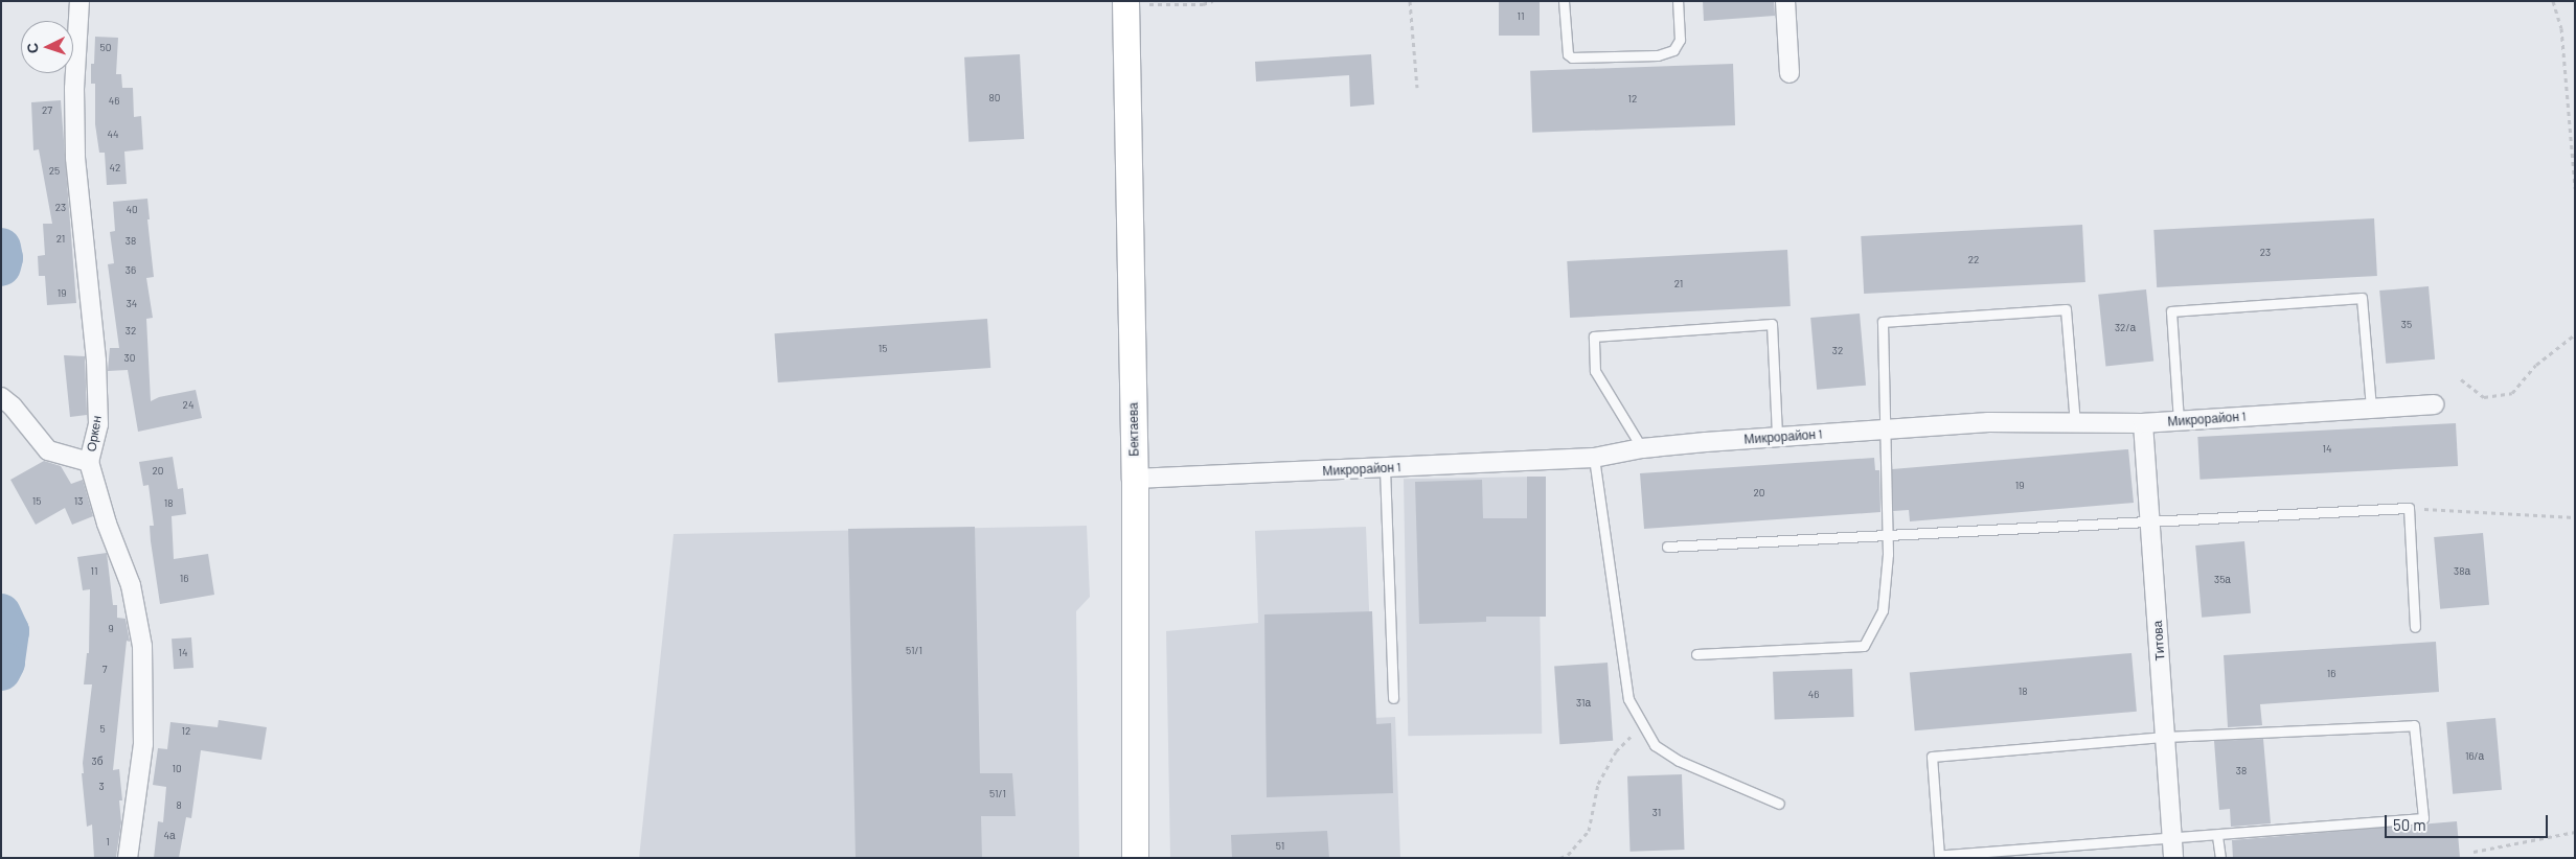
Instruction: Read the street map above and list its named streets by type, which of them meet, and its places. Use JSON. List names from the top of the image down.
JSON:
{
  "streets": {
    "street": [
      "Микрорайон 1",
      "Бектаева",
      "Оркен",
      "Титова"
    ]
  },
  "crossings": [
    ["Микрорайон 1", "Бектаева"],
    ["Микрорайон 1", "Титова"]
  ],
  "house_numbers": [
    "11",
    "50",
    "80",
    "12",
    "46",
    "27",
    "44",
    "42",
    "25",
    "23",
    "40",
    "21",
    "38",
    "23",
    "22",
    "36",
    "21",
    "19",
    "34",
    "35",
    "32/а",
    "32",
    "15",
    "32",
    "30",
    "24",
    "14",
    "20",
    "19",
    "20",
    "15",
    "13",
    "18",
    "11",
    "38а",
    "16",
    "35а",
    "9",
    "51/1",
    "14",
    "7",
    "16",
    "18",
    "46",
    "31а",
    "5",
    "12",
    "16/а",
    "3б",
    "10",
    "38",
    "3",
    "51/1",
    "8",
    "31",
    "4а",
    "1",
    "51"
  ],
  "scale_bar": "50 m",
  "north": "left"
}
